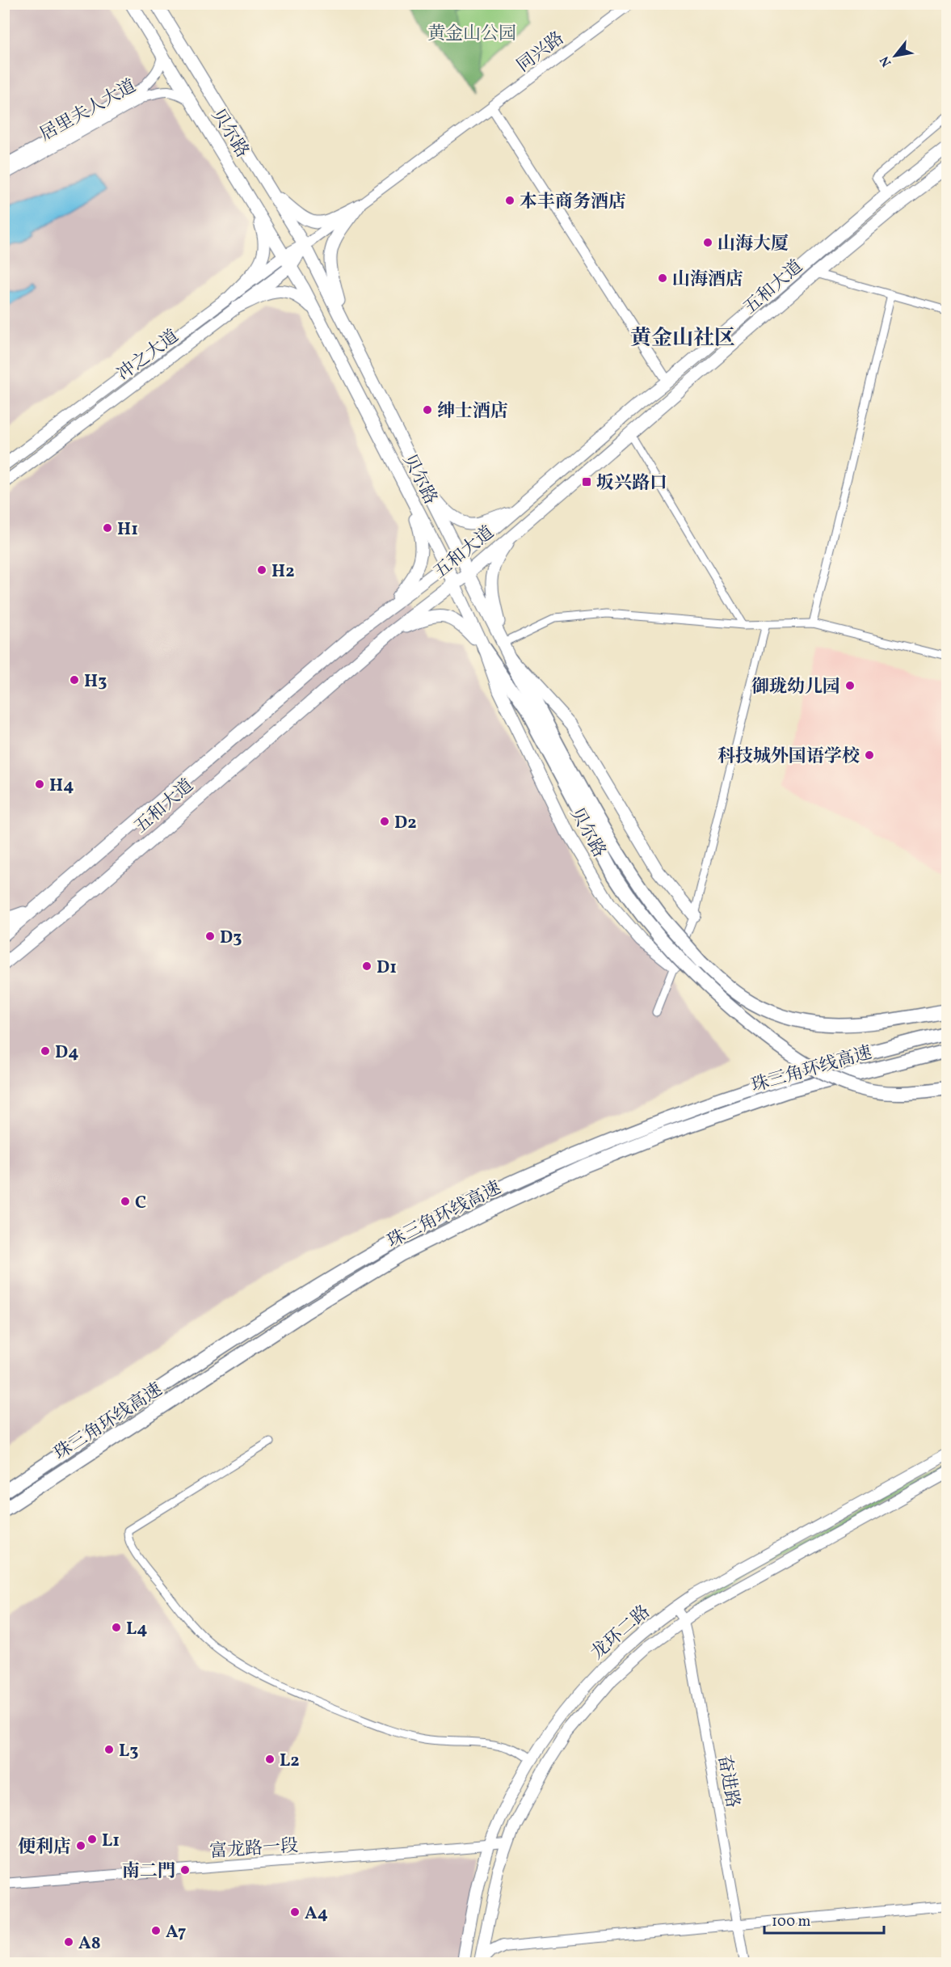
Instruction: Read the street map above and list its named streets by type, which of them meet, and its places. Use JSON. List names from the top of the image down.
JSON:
{
  "streets": {
    "highway": ["珠三角环线高速"],
    "main road": [
      "贝尔路",
      "五和大道",
      "冲之大道",
      "龙环二路"
    ],
    "street": [
      "同兴路",
      "居里夫人大道",
      "奋进路",
      "富龙路一段"
    ]
  },
  "crossings": [
    ["同兴路", "冲之大道"],
    ["居里夫人大道", "贝尔路"],
    ["贝尔路", "五和大道"],
    ["贝尔路", "冲之大道"],
    ["龙环二路", "奋进路"],
    ["龙环二路", "富龙路一段"]
  ],
  "districts": ["黄金山社区"],
  "parks": ["黄金山公园"],
  "places": {
    "other": [
      "本丰商务酒店",
      "山海大厦",
      "山海酒店",
      "绅士酒店",
      "H1",
      "H2",
      "H3",
      "御珑幼儿园",
      "科技城外国语学校",
      "H4",
      "D2",
      "D3",
      "D1",
      "D4",
      "C",
      "L4",
      "L3",
      "L2",
      "L1",
      "便利店",
      "南二門",
      "A4",
      "A7",
      "A8"
    ],
    "transit": ["坂兴路口"]
  },
  "scale_bar": "100 m",
  "north": "bottom left"
}
